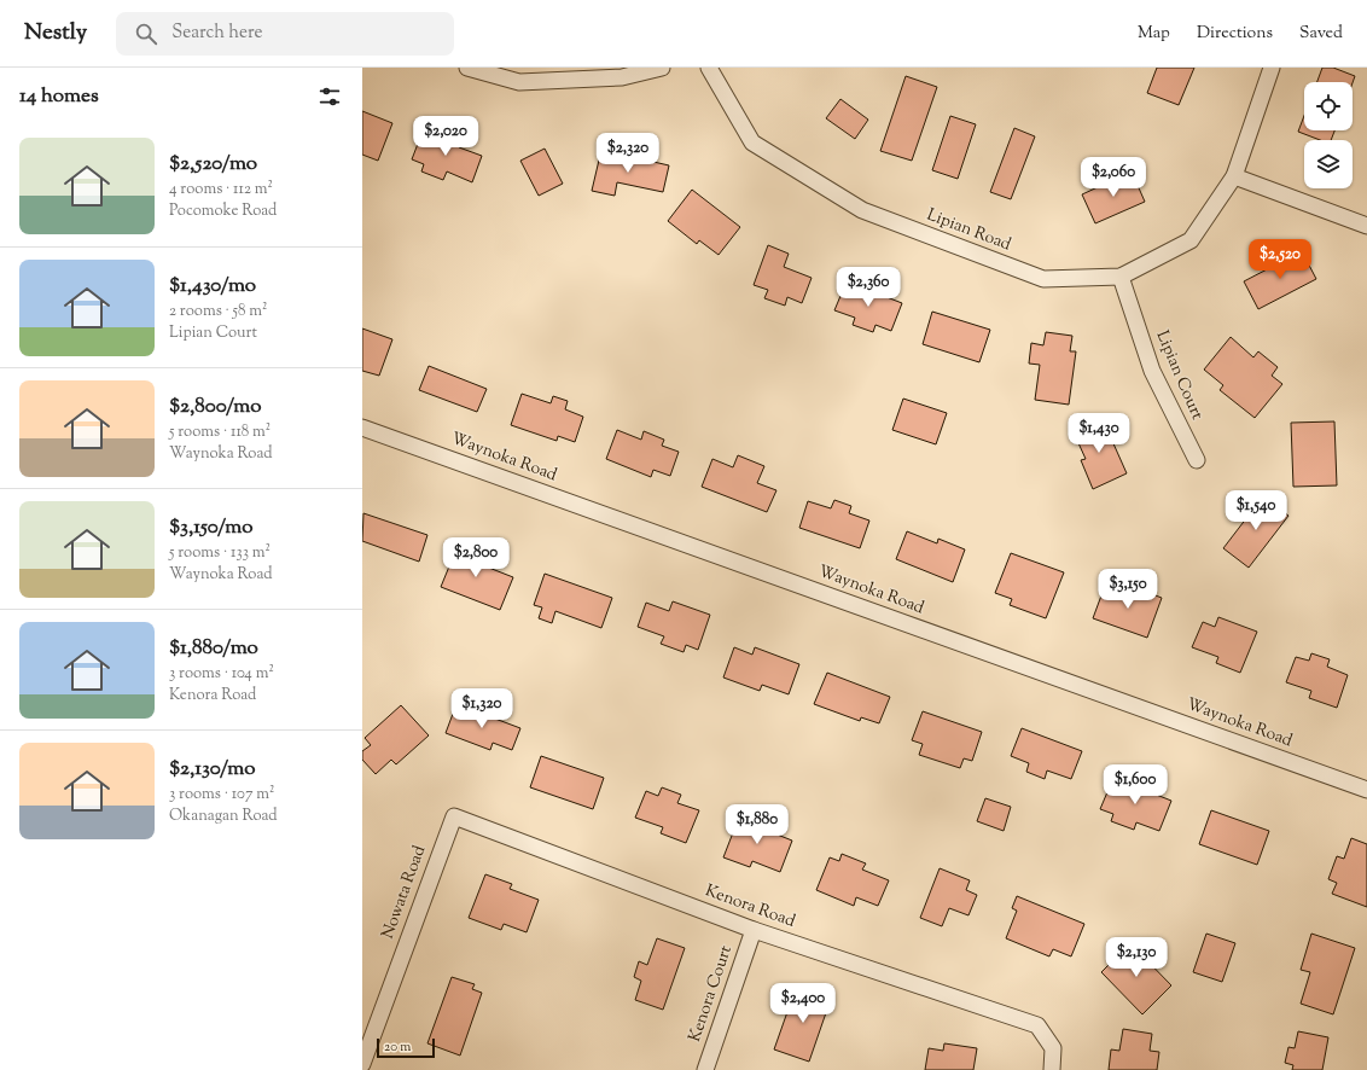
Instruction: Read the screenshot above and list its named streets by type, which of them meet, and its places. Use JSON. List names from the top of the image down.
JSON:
{
  "streets": {
    "street": [
      "Lipian Road",
      "Lipian Court",
      "Waynoka Road",
      "Nowata Road",
      "Kenora Road",
      "Kenora Court"
    ]
  },
  "crossings": [
    ["Lipian Road", "Lipian Court"],
    ["Nowata Road", "Kenora Road"],
    ["Kenora Road", "Kenora Court"]
  ],
  "scale_bar": "20 m",
  "page": {
    "header": "Nestly",
    "search": "Search here",
    "nav": ["Map", "Directions", "Saved"],
    "heading": "14 homes",
    "price": [
      "$2,020",
      "$2,320",
      "$2,060",
      "$2,520",
      "$2,360",
      "$1,430",
      "$1,540",
      "$2,800",
      "$3,150",
      "$1,320",
      "$1,600",
      "$1,880",
      "$2,130",
      "$2,400"
    ],
    "list": [
      {
        "name": "$2,520/mo",
        "note": "4 rooms · 112 m² · Pocomoke Road"
      },
      {
        "name": "$1,430/mo",
        "note": "2 rooms · 58 m² · Lipian Court"
      },
      {
        "name": "$2,800/mo",
        "note": "5 rooms · 118 m² · Waynoka Road"
      },
      {
        "name": "$3,150/mo",
        "note": "5 rooms · 133 m² · Waynoka Road"
      },
      {
        "name": "$1,880/mo",
        "note": "3 rooms · 104 m² · Kenora Road"
      },
      {
        "name": "$2,130/mo",
        "note": "3 rooms · 107 m² · Okanagan Road"
      }
    ],
    "scale": "20 m"
  }
}
